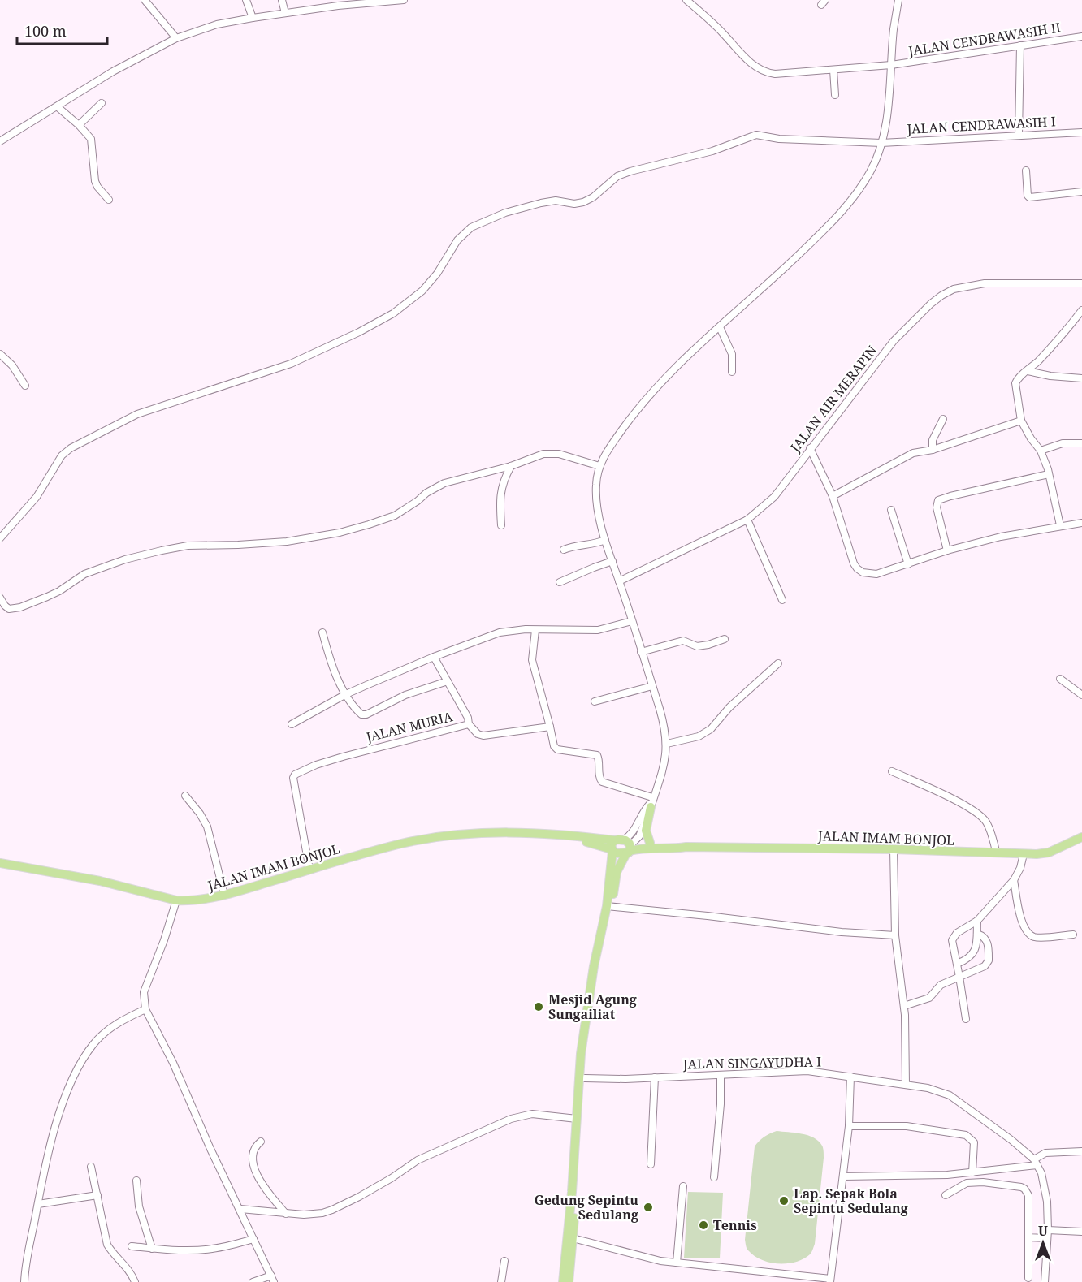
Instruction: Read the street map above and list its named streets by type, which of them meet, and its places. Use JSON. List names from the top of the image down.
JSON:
{
  "streets": {
    "main road": ["JALAN IMAM BONJOL"],
    "street": [
      "JALAN CENDRAWASIH II",
      "JALAN CENDRAWASIH I",
      "JALAN AIR MERAPIN",
      "JALAN MURIA",
      "JALAN SINGAYUDHA I"
    ]
  },
  "crossings": [
    ["JALAN MURIA", "JALAN IMAM BONJOL"]
  ],
  "places": [
    "Mesjid Agung Sungailiat",
    "Lap. Sepak Bola Sepintu Sedulang",
    "Gedung Sepintu Sedulang",
    "Tennis"
  ],
  "scale_bar": "100 m",
  "north": "top"
}
